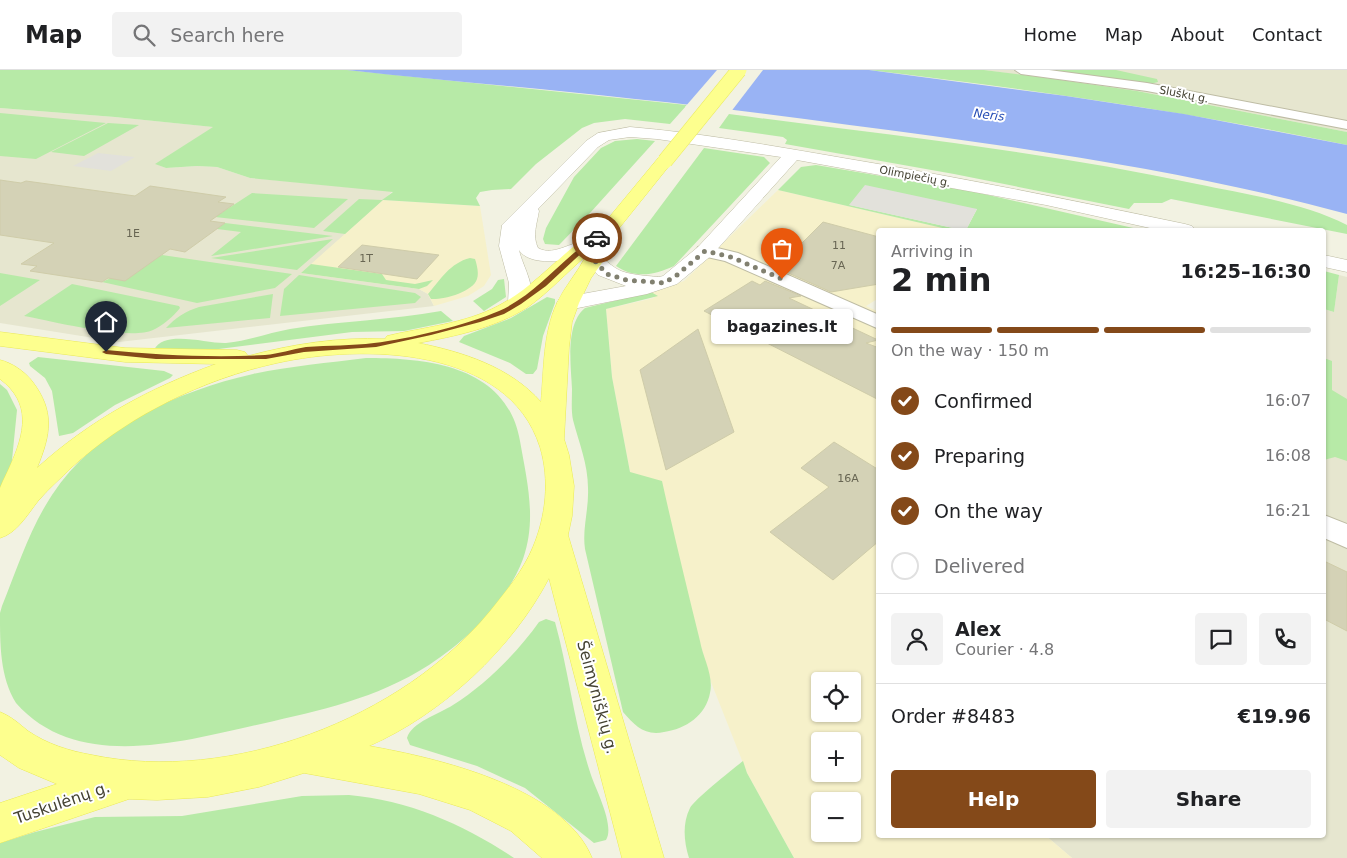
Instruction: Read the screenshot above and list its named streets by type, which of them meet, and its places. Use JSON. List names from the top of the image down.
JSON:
{
  "streets": {
    "main road": ["Šeimyniškių g.", "Tuskulėnų g."],
    "street": ["Sluškų g.", "Olimpiečių g."]
  },
  "water": ["Neris"],
  "places": ["bagazines.lt"],
  "house_numbers": [
    "1E",
    "11",
    "1T",
    "7A",
    "16A"
  ],
  "page": {
    "header": "Map",
    "search": "Search here",
    "nav": [
      "Home",
      "Map",
      "About",
      "Contact"
    ],
    "heading": ["2 min", "Arriving in", "16:25–16:30"],
    "panel": [
      "Alex",
      "Courier · 4.8",
      "Order #8483",
      "€19.96"
    ],
    "bubble": "bagazines.lt",
    "bar": "On the way · 150 m",
    "list": [
      ["Confirmed", "16:07"],
      ["Preparing", "16:08"],
      ["On the way", "16:21"],
      "Delivered"
    ],
    "map_buttons": ["+", "−"],
    "buttons": ["Help", "Share"]
  }
}
